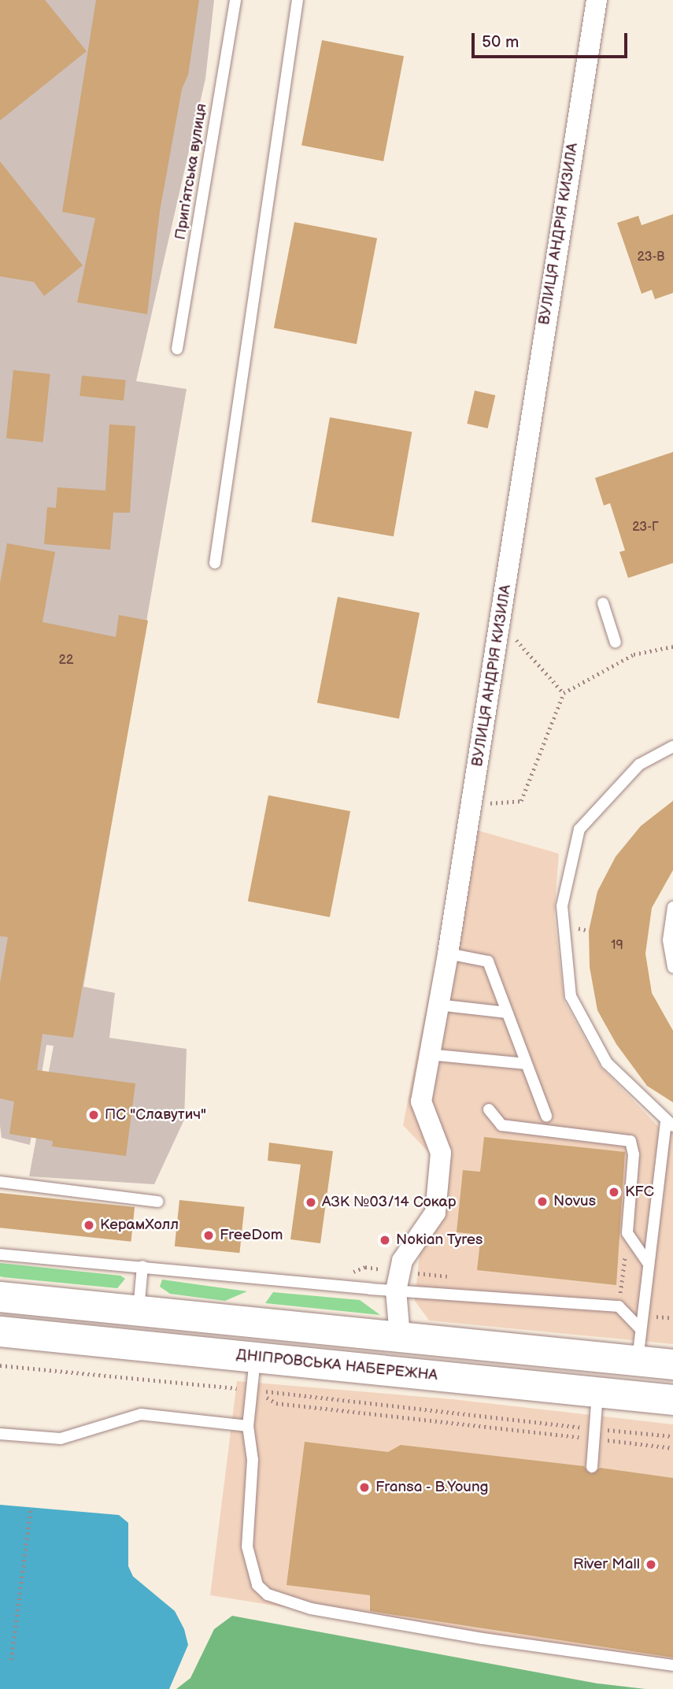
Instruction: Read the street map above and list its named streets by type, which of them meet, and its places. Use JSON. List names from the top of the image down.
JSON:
{
  "streets": {
    "main road": ["ДНІПРОВСЬКА НАБЕРЕЖНА"],
    "street": ["ВУЛИЦЯ АНДРІЯ КИЗИЛА"],
    "lane": ["Припʼятська вулиця"]
  },
  "places": [
    "ПС \"Славутич\"",
    "KFC",
    "Novus",
    "АЗК №03/14 Сокар",
    "КерамХолл",
    "FreeDom",
    "Nokian Tyres",
    "Fransa - B.Young",
    "River Mall"
  ],
  "house_numbers": [
    "23-В",
    "23-Г",
    "22",
    "19"
  ],
  "scale_bar": "50 m"
}
